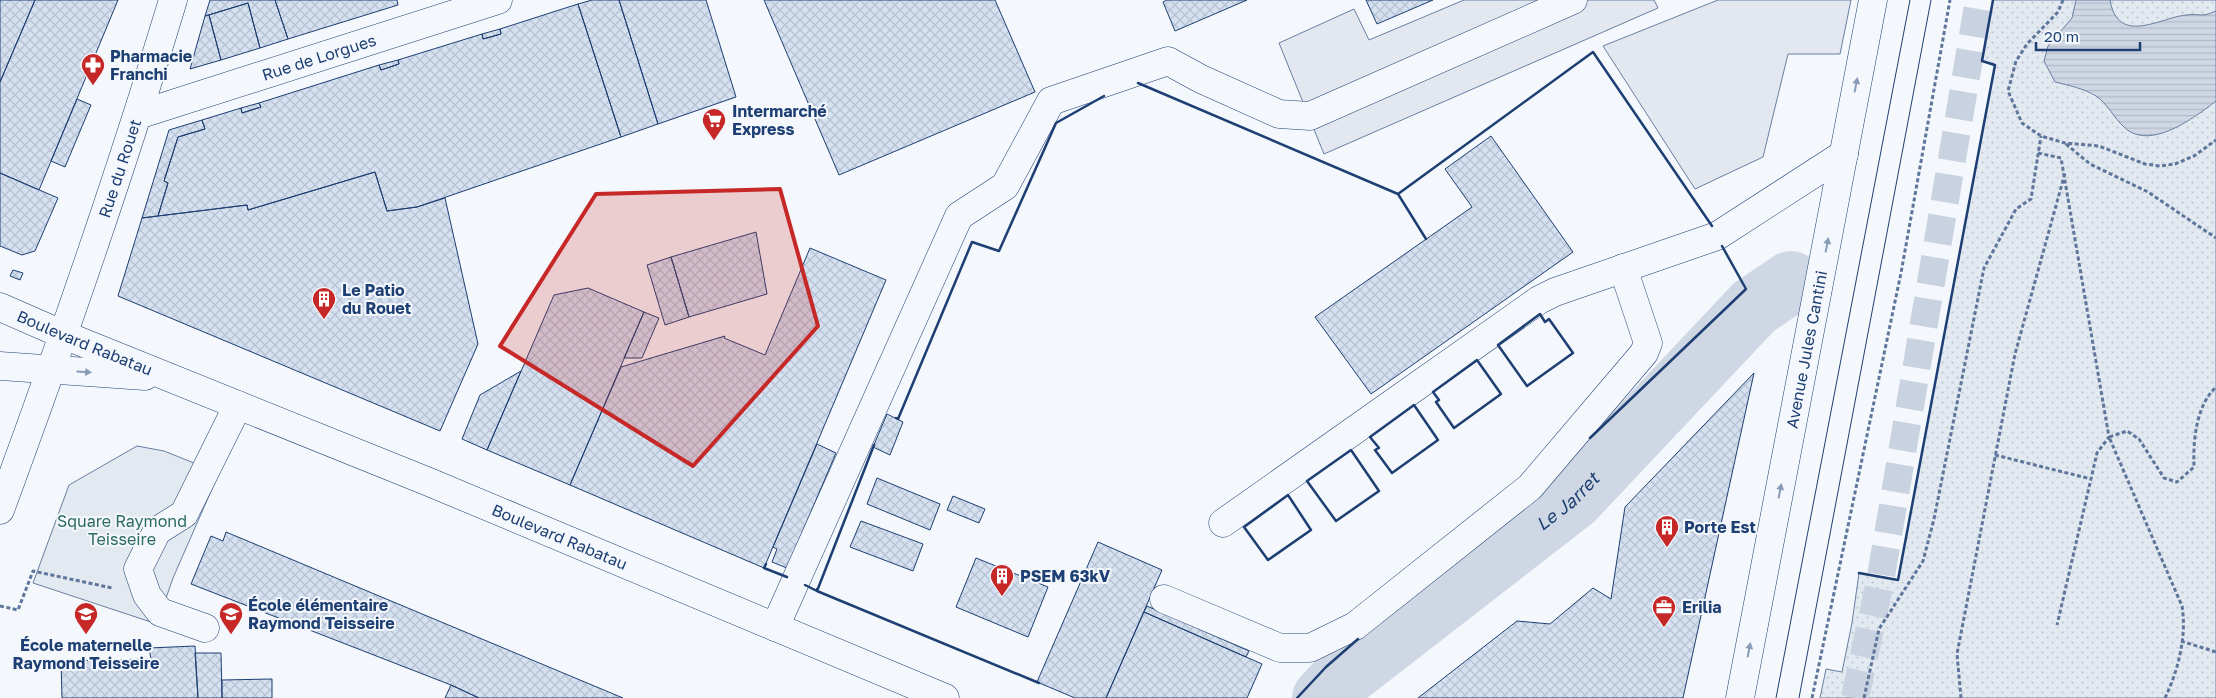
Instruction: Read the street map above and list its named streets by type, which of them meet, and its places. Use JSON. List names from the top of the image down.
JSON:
{
  "streets": {
    "main road": [
      "Rue de Lorgues",
      "Rue du Rouet",
      "Boulevard Rabatau",
      "Avenue Jules Cantini"
    ]
  },
  "crossings": [
    ["Rue de Lorgues", "Rue du Rouet"],
    ["Rue du Rouet", "Boulevard Rabatau"]
  ],
  "one_way": ["Avenue Jules Cantini"],
  "water": ["Le Jarret"],
  "parks": ["Square Raymond Teisseire"],
  "places": {
    "pharmacy": ["Pharmacie Franchi"],
    "supermarket": ["Intermarché Express"],
    "building": ["Le Patio du Rouet", "Porte Est", "PSEM 63kV"],
    "office": ["Erilia"],
    "school or university": ["École maternelle Raymond Teisseire", "École élémentaire Raymond Teisseire"]
  },
  "scale_bar": "20 m"
}
